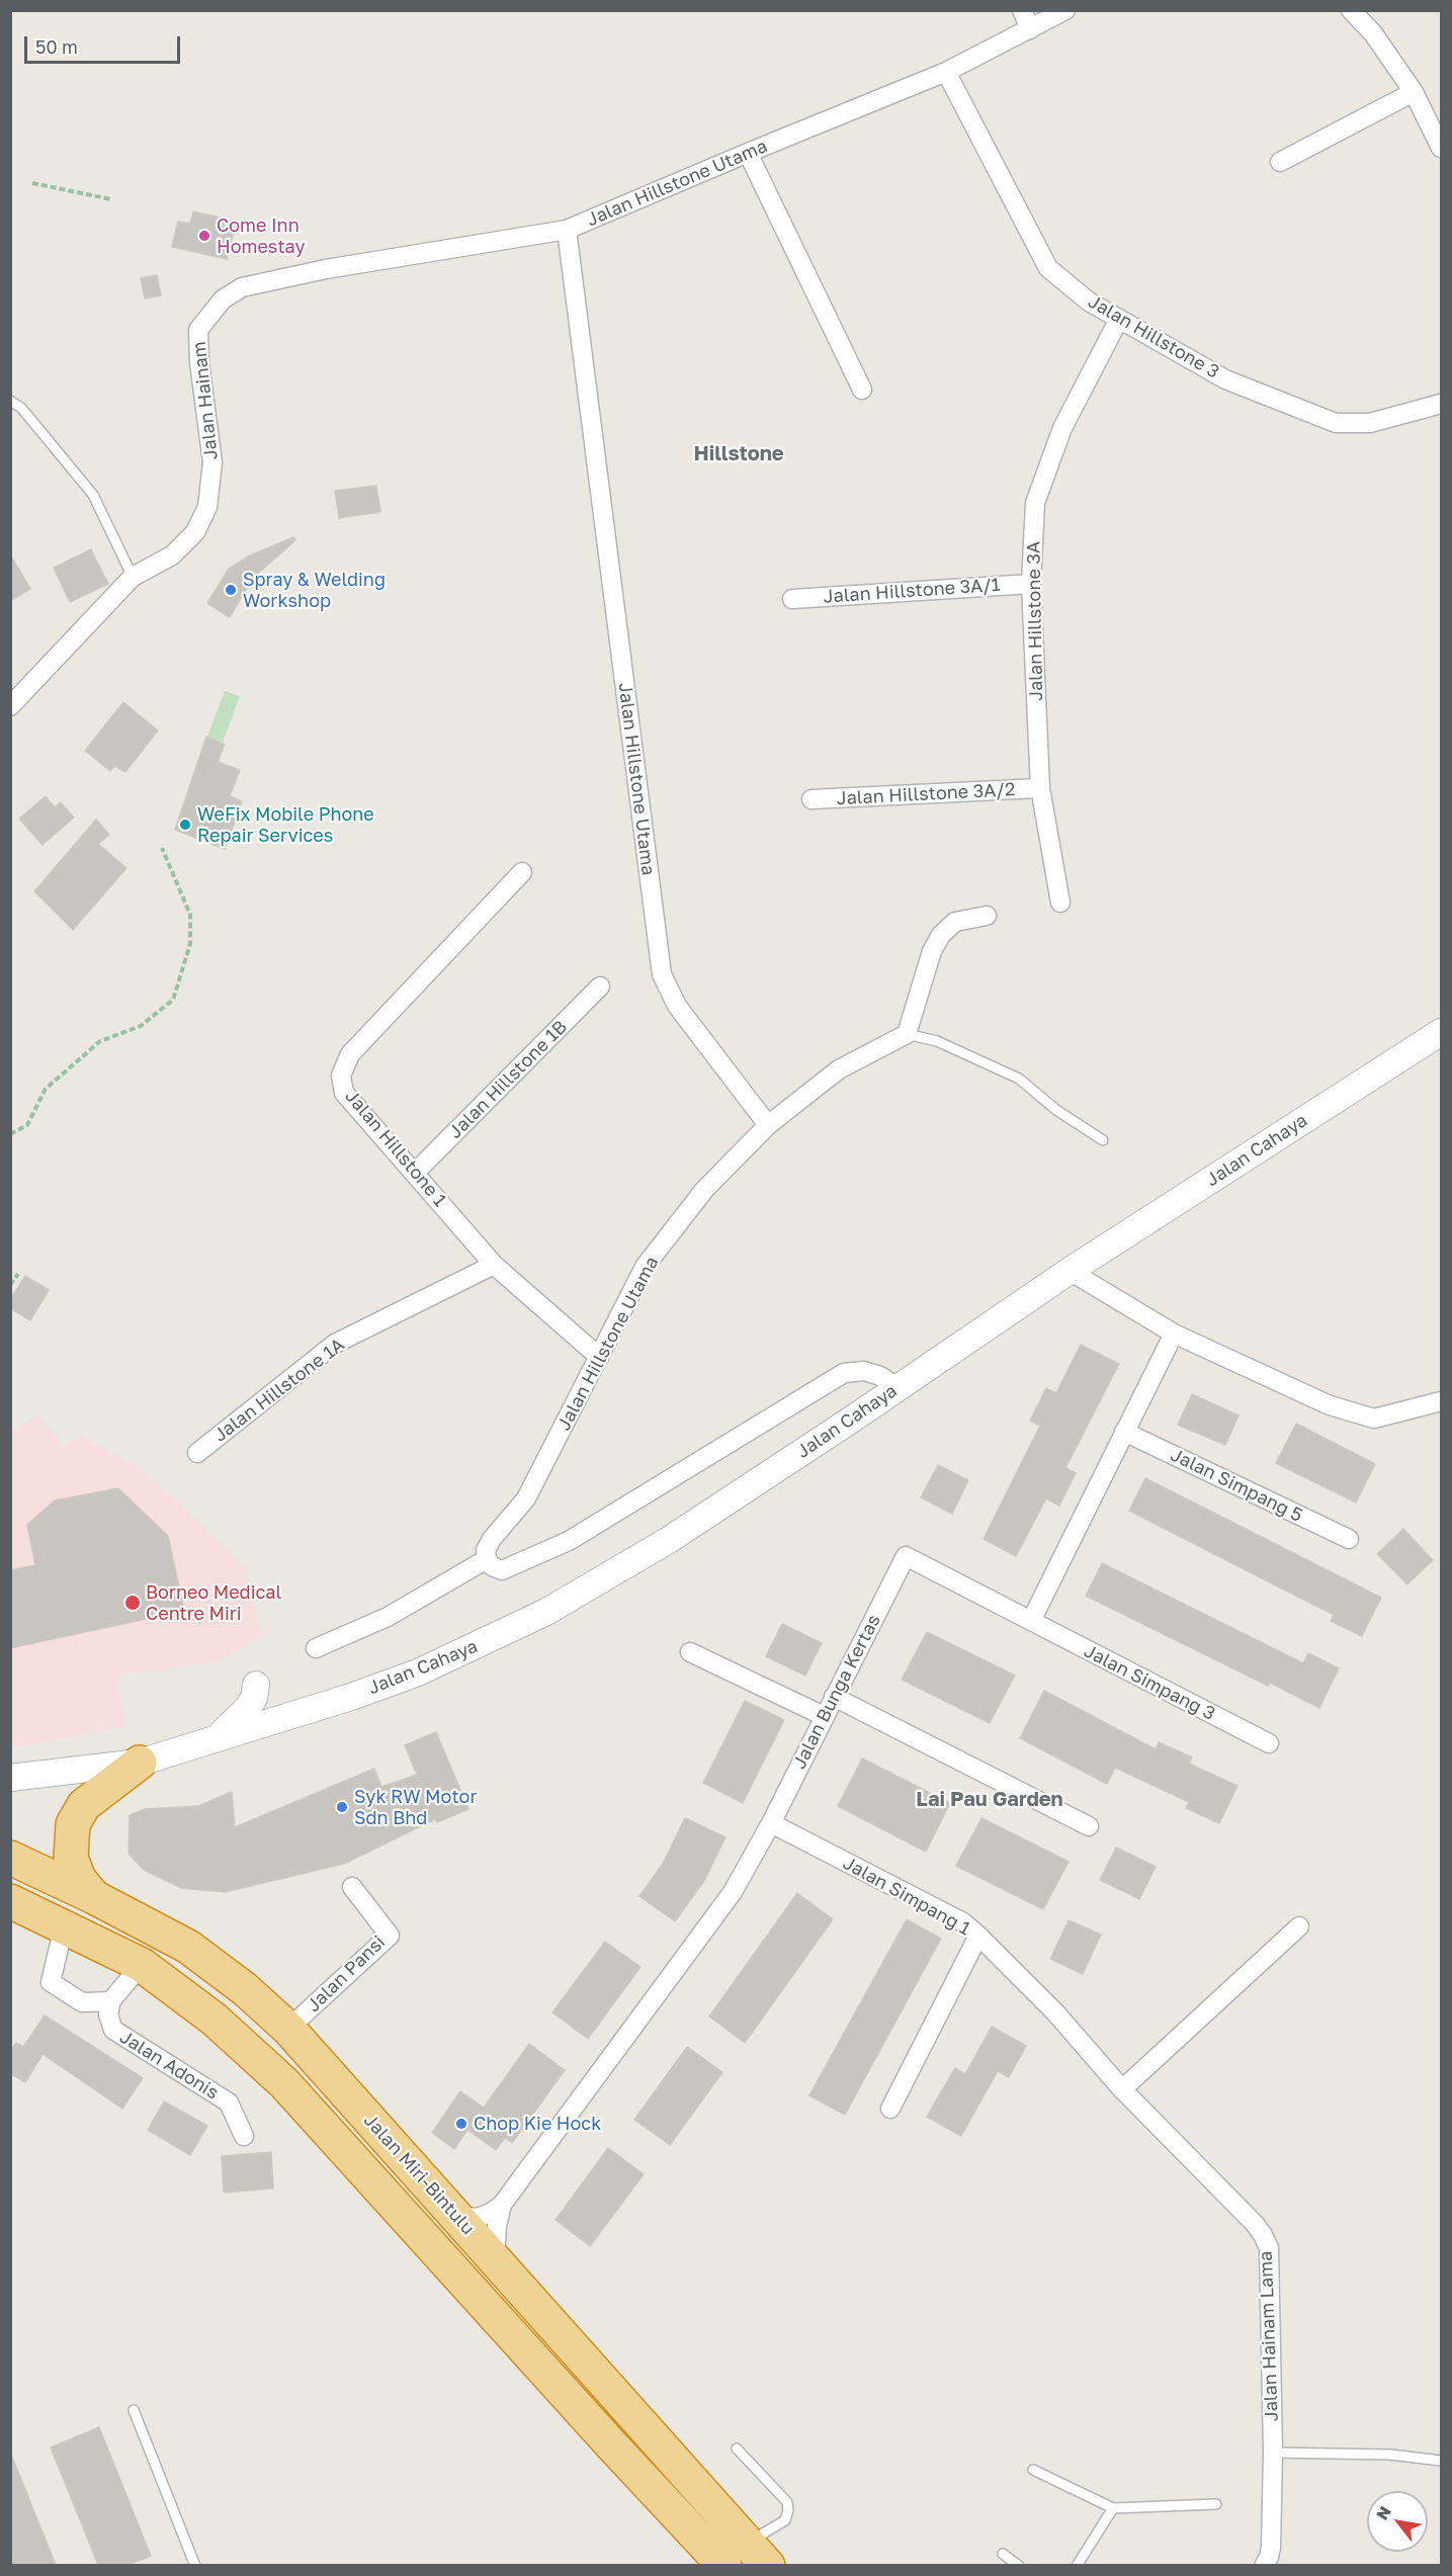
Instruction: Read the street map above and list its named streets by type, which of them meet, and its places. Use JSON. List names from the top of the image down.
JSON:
{
  "streets": {
    "highway": ["Jalan Miri-Bintulu"],
    "street": [
      "Jalan Hillstone Utama",
      "Jalan Hillstone 3",
      "Jalan Hainam",
      "Jalan Hillstone 3A/1",
      "Jalan Hillstone 3A",
      "Jalan Hillstone 3A/2",
      "Jalan Hillstone 1B",
      "Jalan Hillstone 1",
      "Jalan Cahaya",
      "Jalan Hillstone 1A",
      "Jalan Simpang 5",
      "Jalan Simpang 3",
      "Jalan Bunga Kertas",
      "Jalan Simpang 1",
      "Jalan Pansi",
      "Jalan Adonis",
      "Jalan Hainam Lama"
    ]
  },
  "crossings": [
    ["Jalan Hillstone Utama", "Jalan Hillstone 3"],
    ["Jalan Hillstone Utama", "Jalan Hainam"],
    ["Jalan Hillstone Utama", "Jalan Hillstone 1"],
    ["Jalan Hillstone 3", "Jalan Hillstone 3A"],
    ["Jalan Hillstone 3A/1", "Jalan Hillstone 3A"],
    ["Jalan Hillstone 3A", "Jalan Hillstone 3A/2"],
    ["Jalan Hillstone 1B", "Jalan Hillstone 1"],
    ["Jalan Hillstone 1", "Jalan Hillstone 1A"],
    ["Jalan Simpang 3", "Jalan Bunga Kertas"],
    ["Jalan Bunga Kertas", "Jalan Simpang 1"],
    ["Jalan Bunga Kertas", "Jalan Miri-Bintulu"],
    ["Jalan Simpang 1", "Jalan Hainam Lama"],
    ["Jalan Pansi", "Jalan Miri-Bintulu"]
  ],
  "districts": ["Hillstone", "Lai Pau Garden"],
  "places": [
    "Come Inn Homestay",
    "Spray & Welding Workshop",
    "WeFix Mobile Phone Repair Services",
    "Borneo Medical Centre Miri",
    "Syk RW Motor Sdn Bhd",
    "Chop Kie Hock"
  ],
  "scale_bar": "50 m",
  "north": "top left"
}
